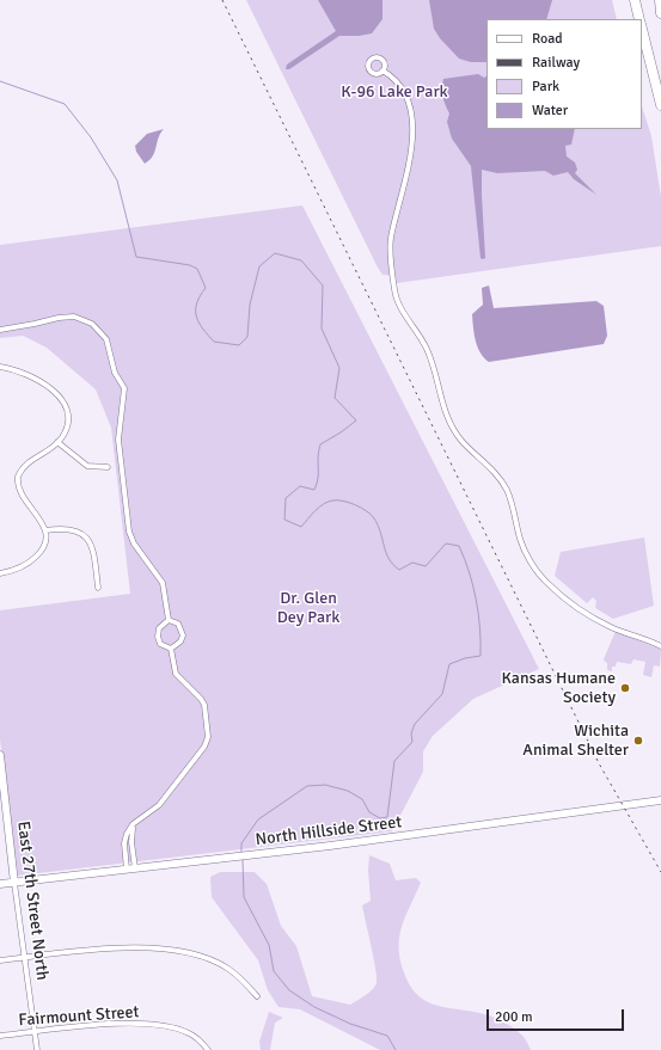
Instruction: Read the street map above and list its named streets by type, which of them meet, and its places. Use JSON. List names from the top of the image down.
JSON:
{
  "streets": {
    "main road": ["North Hillside Street", "East 27th Street North"],
    "street": ["Fairmount Street"]
  },
  "crossings": [
    ["North Hillside Street", "East 27th Street North"],
    ["East 27th Street North", "Fairmount Street"]
  ],
  "parks": ["K-96 Lake Park", "Dr. Glen Dey Park"],
  "places": ["Kansas Humane Society", "Wichita Animal Shelter"],
  "legend": [
    "Road",
    "Railway",
    "Park",
    "Water"
  ],
  "scale_bar": "200 m"
}
